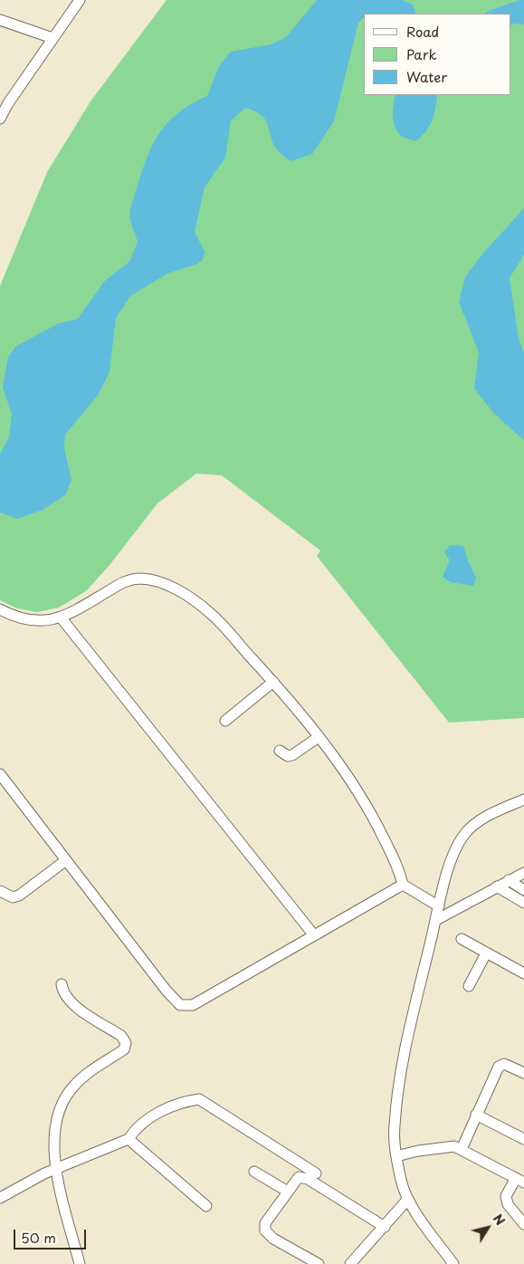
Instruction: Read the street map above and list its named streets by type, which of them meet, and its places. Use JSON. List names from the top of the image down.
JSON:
{
  "legend": ["Road", "Park", "Water"],
  "scale_bar": "50 m",
  "north": "top right"
}
